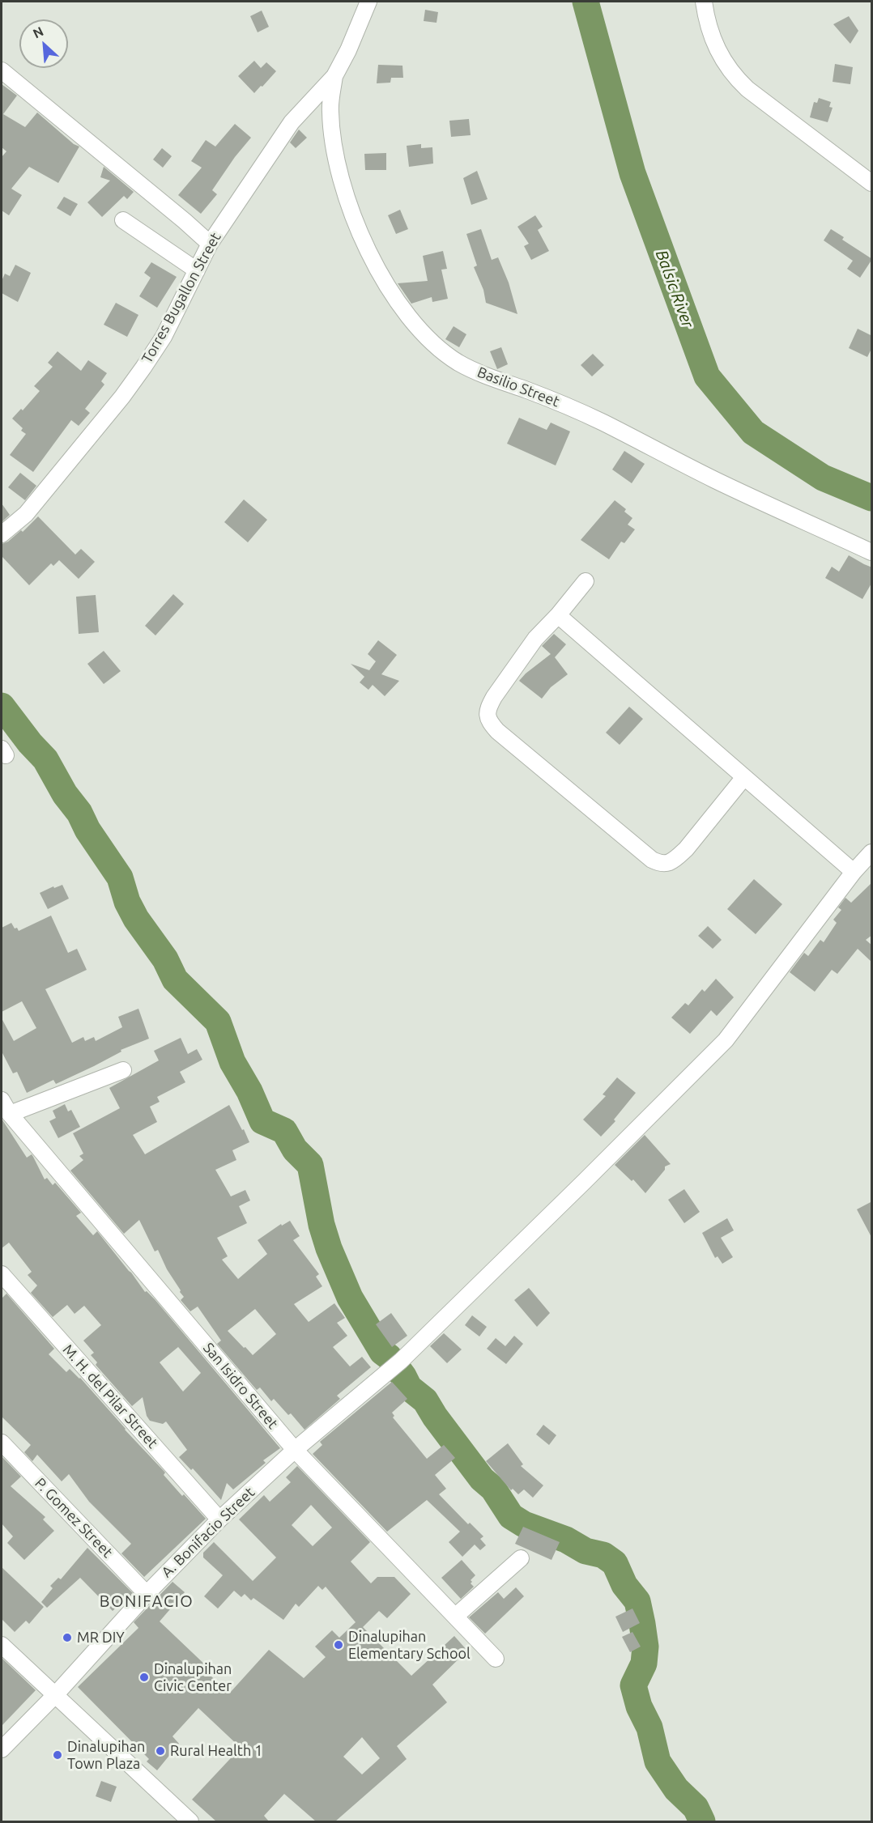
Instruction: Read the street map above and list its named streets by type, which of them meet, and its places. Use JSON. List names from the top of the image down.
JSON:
{
  "streets": {
    "street": [
      "Torres Bugallon Street",
      "Basilio Street",
      "San Isidro Street",
      "M. H. del Pilar Street",
      "P. Gomez Street",
      "A. Bonifacio Street"
    ]
  },
  "crossings": [
    ["Torres Bugallon Street", "Basilio Street"],
    ["San Isidro Street", "A. Bonifacio Street"],
    ["M. H. del Pilar Street", "A. Bonifacio Street"],
    ["P. Gomez Street", "A. Bonifacio Street"]
  ],
  "districts": ["BONIFACIO"],
  "water": ["Balsic River"],
  "places": [
    "MR DIY",
    "Dinalupihan Elementary School",
    "Dinalupihan Civic Center",
    "Rural Health 1",
    "Dinalupihan Town Plaza"
  ],
  "north": "top left"
}
